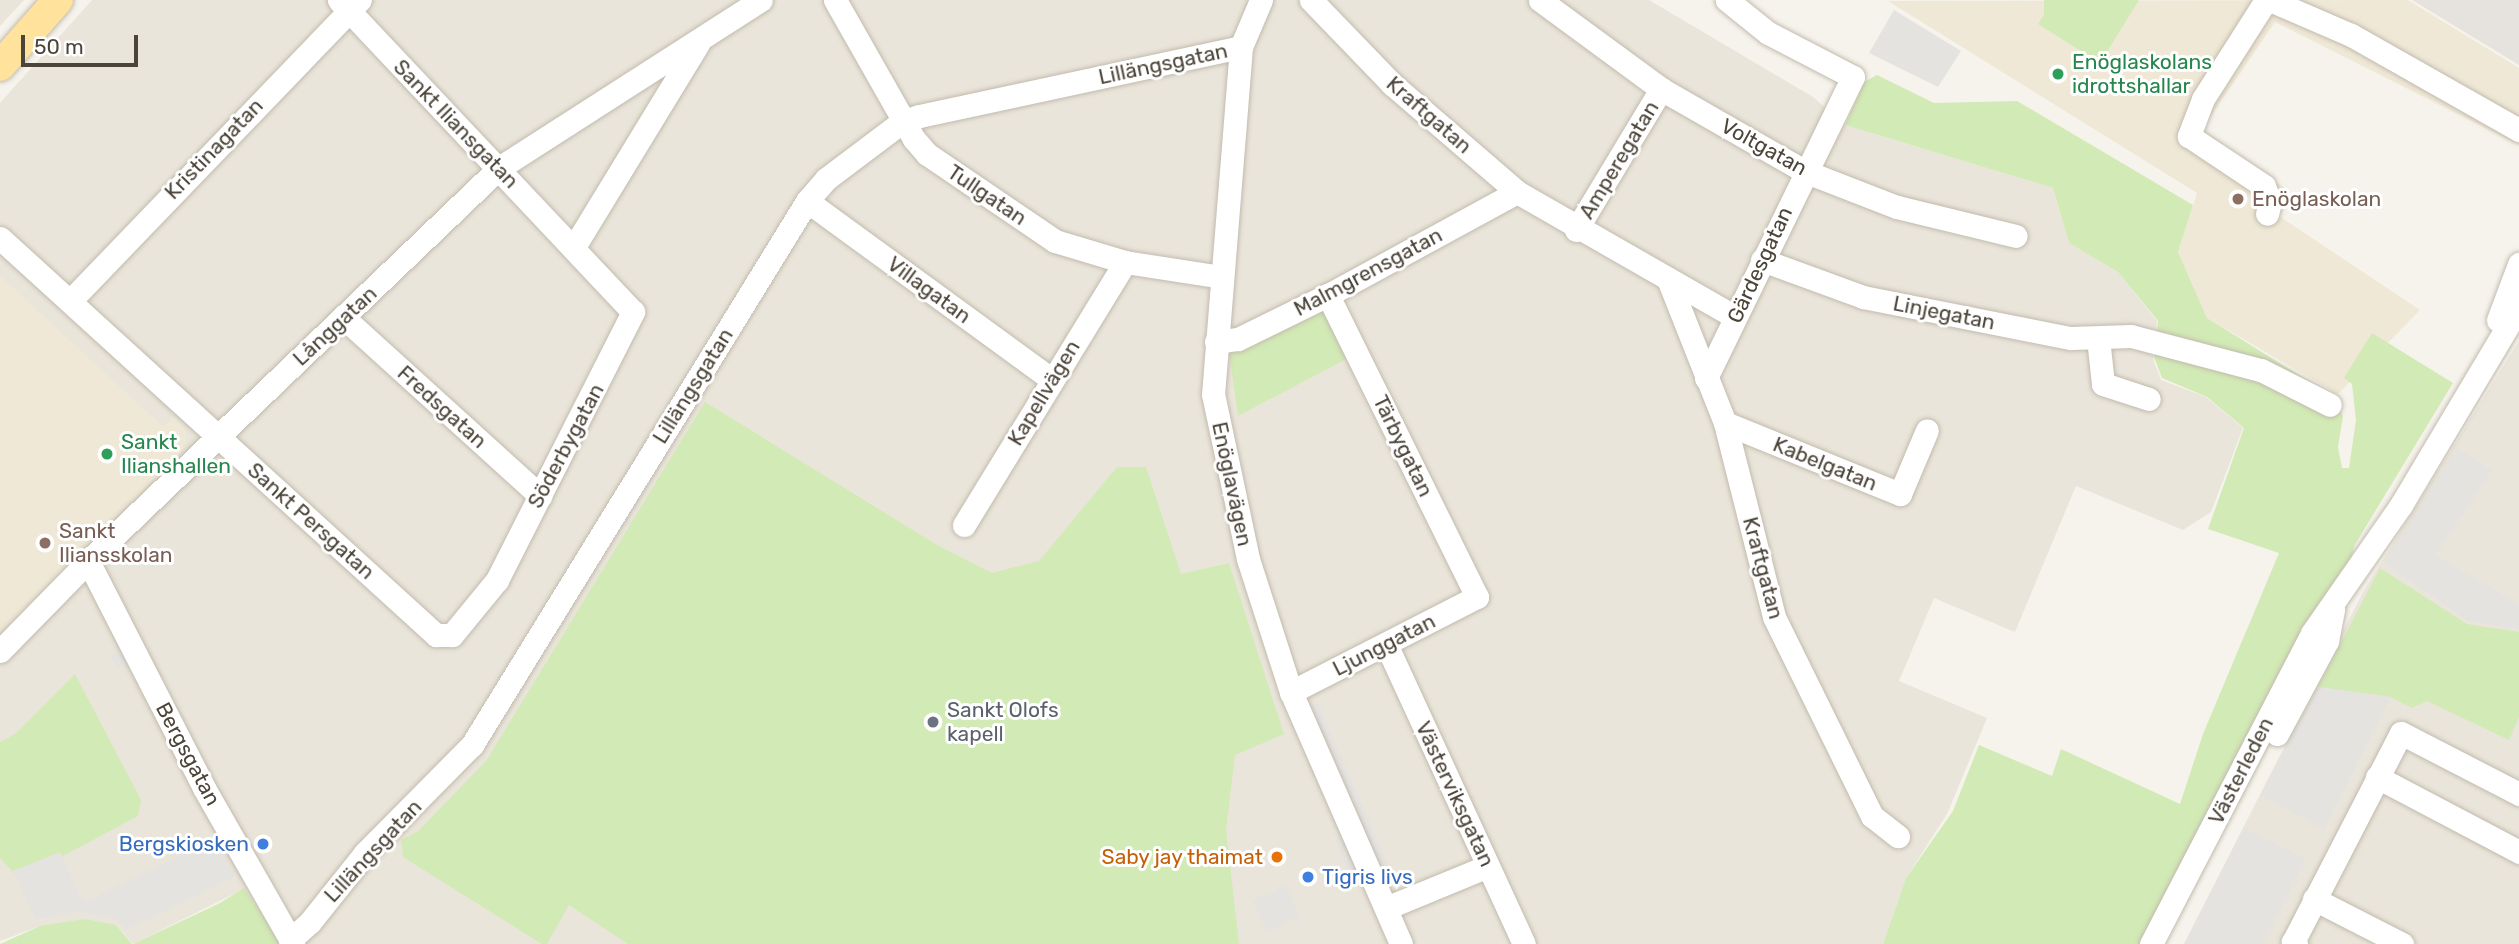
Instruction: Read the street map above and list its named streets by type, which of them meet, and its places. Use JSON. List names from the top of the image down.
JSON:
{
  "streets": {
    "street": [
      "Lillängsgatan",
      "Kraftgatan",
      "Sankt Iliansgatan",
      "Voltgatan",
      "Kristinagatan",
      "Amperegatan",
      "Tullgatan",
      "Gärdesgatan",
      "Malmgrensgatan",
      "Villagatan",
      "Linjegatan",
      "Långgatan",
      "Kapellvägen",
      "Fredsgatan",
      "Söderbygatan",
      "Tärbygatan",
      "Kabelgatan",
      "Enöglavägen",
      "Sankt Persgatan",
      "Ljunggatan",
      "Bergsgatan",
      "Västerleden",
      "Västerviksgatan"
    ]
  },
  "crossings": [
    ["Lillängsgatan", "Tullgatan"],
    ["Lillängsgatan", "Villagatan"],
    ["Lillängsgatan", "Enöglavägen"],
    ["Lillängsgatan", "Bergsgatan"],
    ["Kraftgatan", "Amperegatan"],
    ["Kraftgatan", "Gärdesgatan"],
    ["Kraftgatan", "Malmgrensgatan"],
    ["Kraftgatan", "Kabelgatan"],
    ["Sankt Iliansgatan", "Kristinagatan"],
    ["Sankt Iliansgatan", "Långgatan"],
    ["Sankt Iliansgatan", "Söderbygatan"],
    ["Voltgatan", "Amperegatan"],
    ["Voltgatan", "Gärdesgatan"],
    ["Kristinagatan", "Sankt Persgatan"],
    ["Tullgatan", "Kapellvägen"],
    ["Tullgatan", "Enöglavägen"],
    ["Gärdesgatan", "Linjegatan"],
    ["Malmgrensgatan", "Tärbygatan"],
    ["Malmgrensgatan", "Enöglavägen"],
    ["Villagatan", "Kapellvägen"],
    ["Långgatan", "Fredsgatan"],
    ["Långgatan", "Söderbygatan"],
    ["Långgatan", "Sankt Persgatan"],
    ["Långgatan", "Bergsgatan"],
    ["Fredsgatan", "Söderbygatan"],
    ["Söderbygatan", "Sankt Persgatan"],
    ["Tärbygatan", "Ljunggatan"],
    ["Enöglavägen", "Ljunggatan"],
    ["Ljunggatan", "Västerviksgatan"]
  ],
  "places": [
    "Enöglaskolans idrottshallar",
    "Enöglaskolan",
    "Sankt Ilianshallen",
    "Sankt Iliansskolan",
    "Sankt Olofs kapell",
    "Bergskiosken",
    "Saby jay thaimat",
    "Tigris livs"
  ],
  "scale_bar": "50 m"
}
